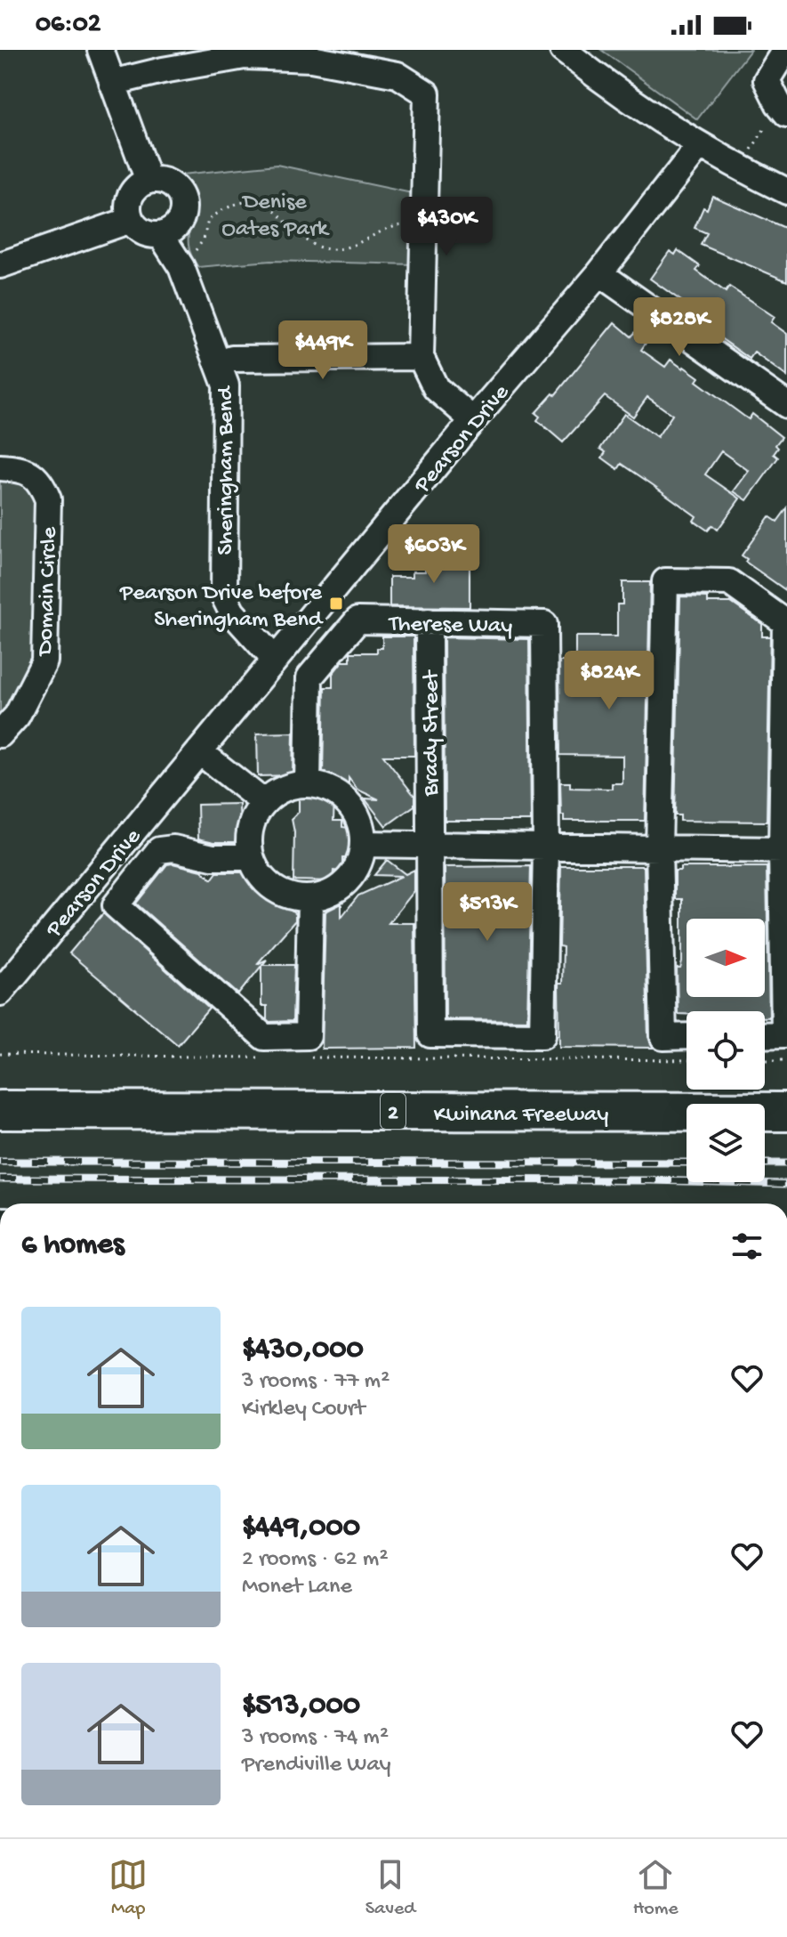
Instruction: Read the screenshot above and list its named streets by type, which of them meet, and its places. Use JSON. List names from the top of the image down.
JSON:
{
  "streets": {
    "highway": ["2", "Kwinana Freeway"],
    "street": [
      "Pearson Drive",
      "Sheringham Bend",
      "Domain Circle",
      "Therese Way",
      "Brady Street"
    ]
  },
  "crossings": [
    ["Pearson Drive", "Sheringham Bend"],
    ["Therese Way", "Brady Street"]
  ],
  "parks": ["Denise Oates Park"],
  "places": {
    "transit": ["Pearson Drive before Sheringham Bend"]
  },
  "north": "right",
  "page": {
    "status": "06:02",
    "price": [
      "$430K",
      "$828K",
      "$449K",
      "$603K",
      "$824K",
      "$513K"
    ],
    "heading": "6 homes",
    "list": [
      {
        "name": "$430,000",
        "note": "3 rooms · 77 m² · Kirkley Court"
      },
      {
        "name": "$449,000",
        "note": "2 rooms · 62 m² · Monet Lane"
      },
      {
        "name": "$513,000",
        "note": "3 rooms · 74 m² · Prendiville Way"
      }
    ],
    "tabs": ["Map", "Saved", "Home"]
  }
}
